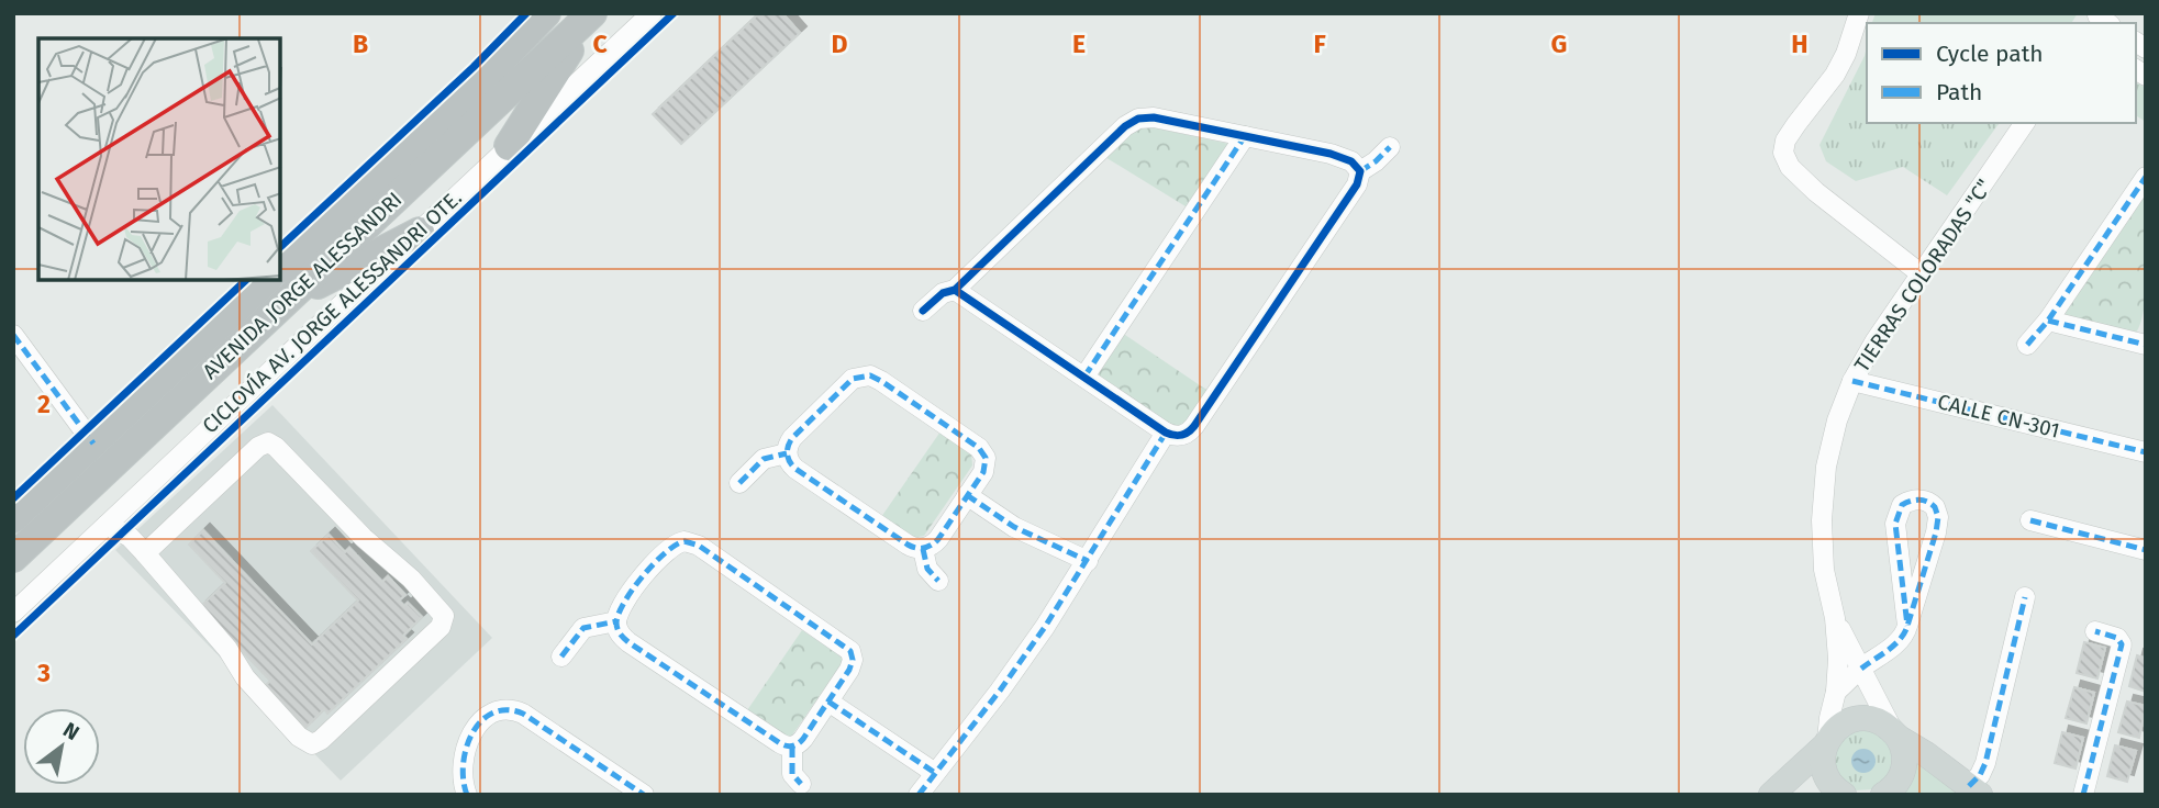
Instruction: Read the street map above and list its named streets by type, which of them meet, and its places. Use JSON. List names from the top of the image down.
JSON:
{
  "streets": {
    "highway": ["AVENIDA JORGE ALESSANDRI"],
    "street": ["TIERRAS COLORADAS \"C\"", "CALLE CN-301"],
    "cycle path": ["CICLOVÍA AV. JORGE ALESSANDRI OTE."]
  },
  "crossings": [
    ["TIERRAS COLORADAS \"C\"", "CALLE CN-301"]
  ],
  "legend": ["Cycle path", "Path"],
  "north": "top right",
  "grid": {
    "columns": [
      "B",
      "C",
      "D",
      "E",
      "F",
      "G",
      "H"
    ],
    "rows": ["2", "3"]
  }
}
